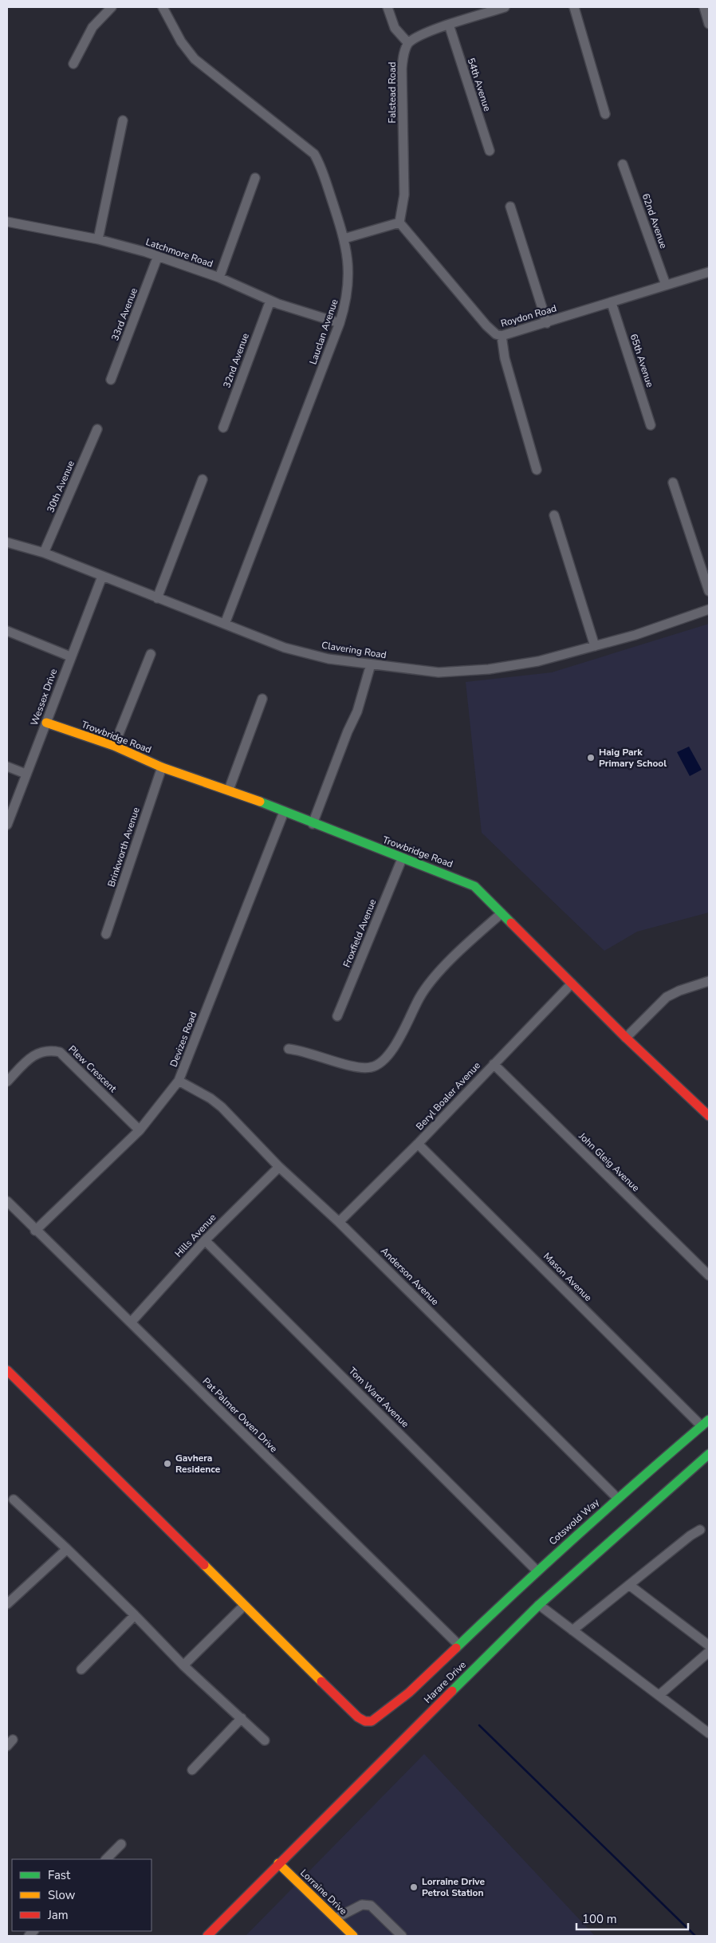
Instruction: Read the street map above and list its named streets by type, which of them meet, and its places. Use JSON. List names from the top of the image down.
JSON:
{
  "streets": {
    "street": [
      "54th Avenue",
      "Falstead Road",
      "62nd Avenue",
      "Latchmore Road",
      "33rd Avenue",
      "Roydon Road",
      "Lauclan Avenue",
      "32nd Avenue",
      "65th Avenue",
      "30th Avenue",
      "Clavering Road",
      "Wessex Drive",
      "Trowbridge Road",
      "Brinkworth Avenue",
      "Froxfield Avenue",
      "Devizes Road",
      "Plew Crescent",
      "Beryl Boaler Avenue",
      "John Gleig Avenue",
      "Hills Avenue",
      "Anderson Avenue",
      "Mason Avenue",
      "Tom Ward Avenue",
      "Pat Palmer Owen Drive",
      "Cotswold Way",
      "Harare Drive",
      "Lorraine Drive"
    ]
  },
  "crossings": [
    ["Falstead Road", "Roydon Road"],
    ["62nd Avenue", "Roydon Road"],
    ["Latchmore Road", "33rd Avenue"],
    ["Latchmore Road", "Lauclan Avenue"],
    ["Latchmore Road", "32nd Avenue"],
    ["Roydon Road", "65th Avenue"],
    ["Lauclan Avenue", "Clavering Road"],
    ["30th Avenue", "Clavering Road"],
    ["Clavering Road", "Wessex Drive"],
    ["Wessex Drive", "Trowbridge Road"],
    ["Trowbridge Road", "Brinkworth Avenue"],
    ["Trowbridge Road", "Froxfield Avenue"],
    ["Trowbridge Road", "Devizes Road"],
    ["Trowbridge Road", "Beryl Boaler Avenue"],
    ["Devizes Road", "Plew Crescent"],
    ["Devizes Road", "Anderson Avenue"],
    ["Devizes Road", "Pat Palmer Owen Drive"],
    ["Beryl Boaler Avenue", "John Gleig Avenue"],
    ["Beryl Boaler Avenue", "Anderson Avenue"],
    ["Beryl Boaler Avenue", "Mason Avenue"],
    ["Hills Avenue", "Anderson Avenue"],
    ["Hills Avenue", "Tom Ward Avenue"],
    ["Hills Avenue", "Pat Palmer Owen Drive"],
    ["Anderson Avenue", "Cotswold Way"],
    ["Mason Avenue", "Cotswold Way"],
    ["Tom Ward Avenue", "Cotswold Way"],
    ["Pat Palmer Owen Drive", "Cotswold Way"],
    ["Harare Drive", "Lorraine Drive"]
  ],
  "places": ["Haig Park Primary School", "Gavhera Residence", "Lorraine Drive Petrol Station"],
  "legend": ["Fast", "Slow", "Jam"],
  "scale_bar": "100 m"
}
